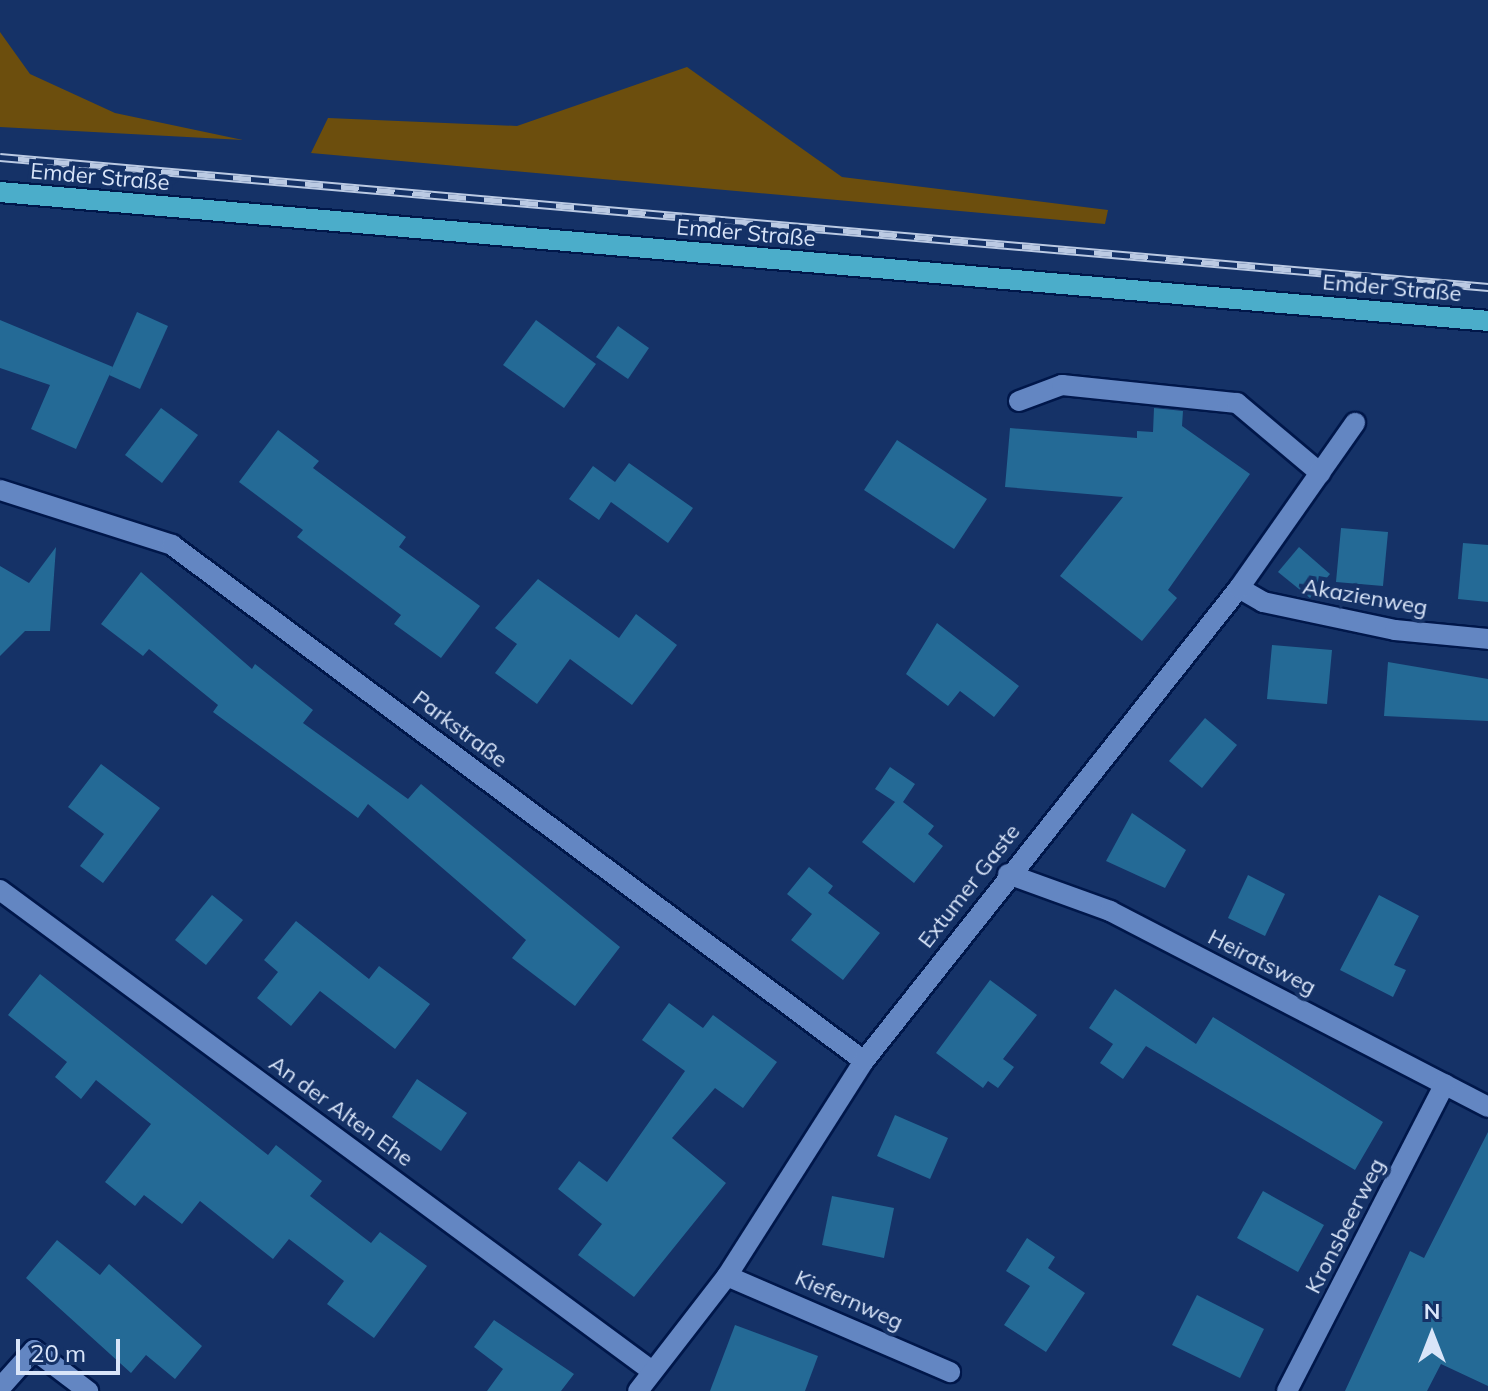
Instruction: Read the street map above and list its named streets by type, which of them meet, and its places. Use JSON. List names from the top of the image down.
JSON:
{
  "streets": {
    "main road": ["Emder Straße"],
    "street": [
      "Akazienweg",
      "Parkstraße",
      "Extumer Gaste",
      "Heiratsweg",
      "An der Alten Ehe",
      "Kronsbeerweg",
      "Kiefernweg"
    ]
  },
  "crossings": [
    ["Akazienweg", "Extumer Gaste"],
    ["Parkstraße", "Extumer Gaste"],
    ["Extumer Gaste", "Heiratsweg"],
    ["Extumer Gaste", "An der Alten Ehe"],
    ["Extumer Gaste", "Kiefernweg"],
    ["Heiratsweg", "Kronsbeerweg"]
  ],
  "scale_bar": "20 m",
  "north": "top"
}
